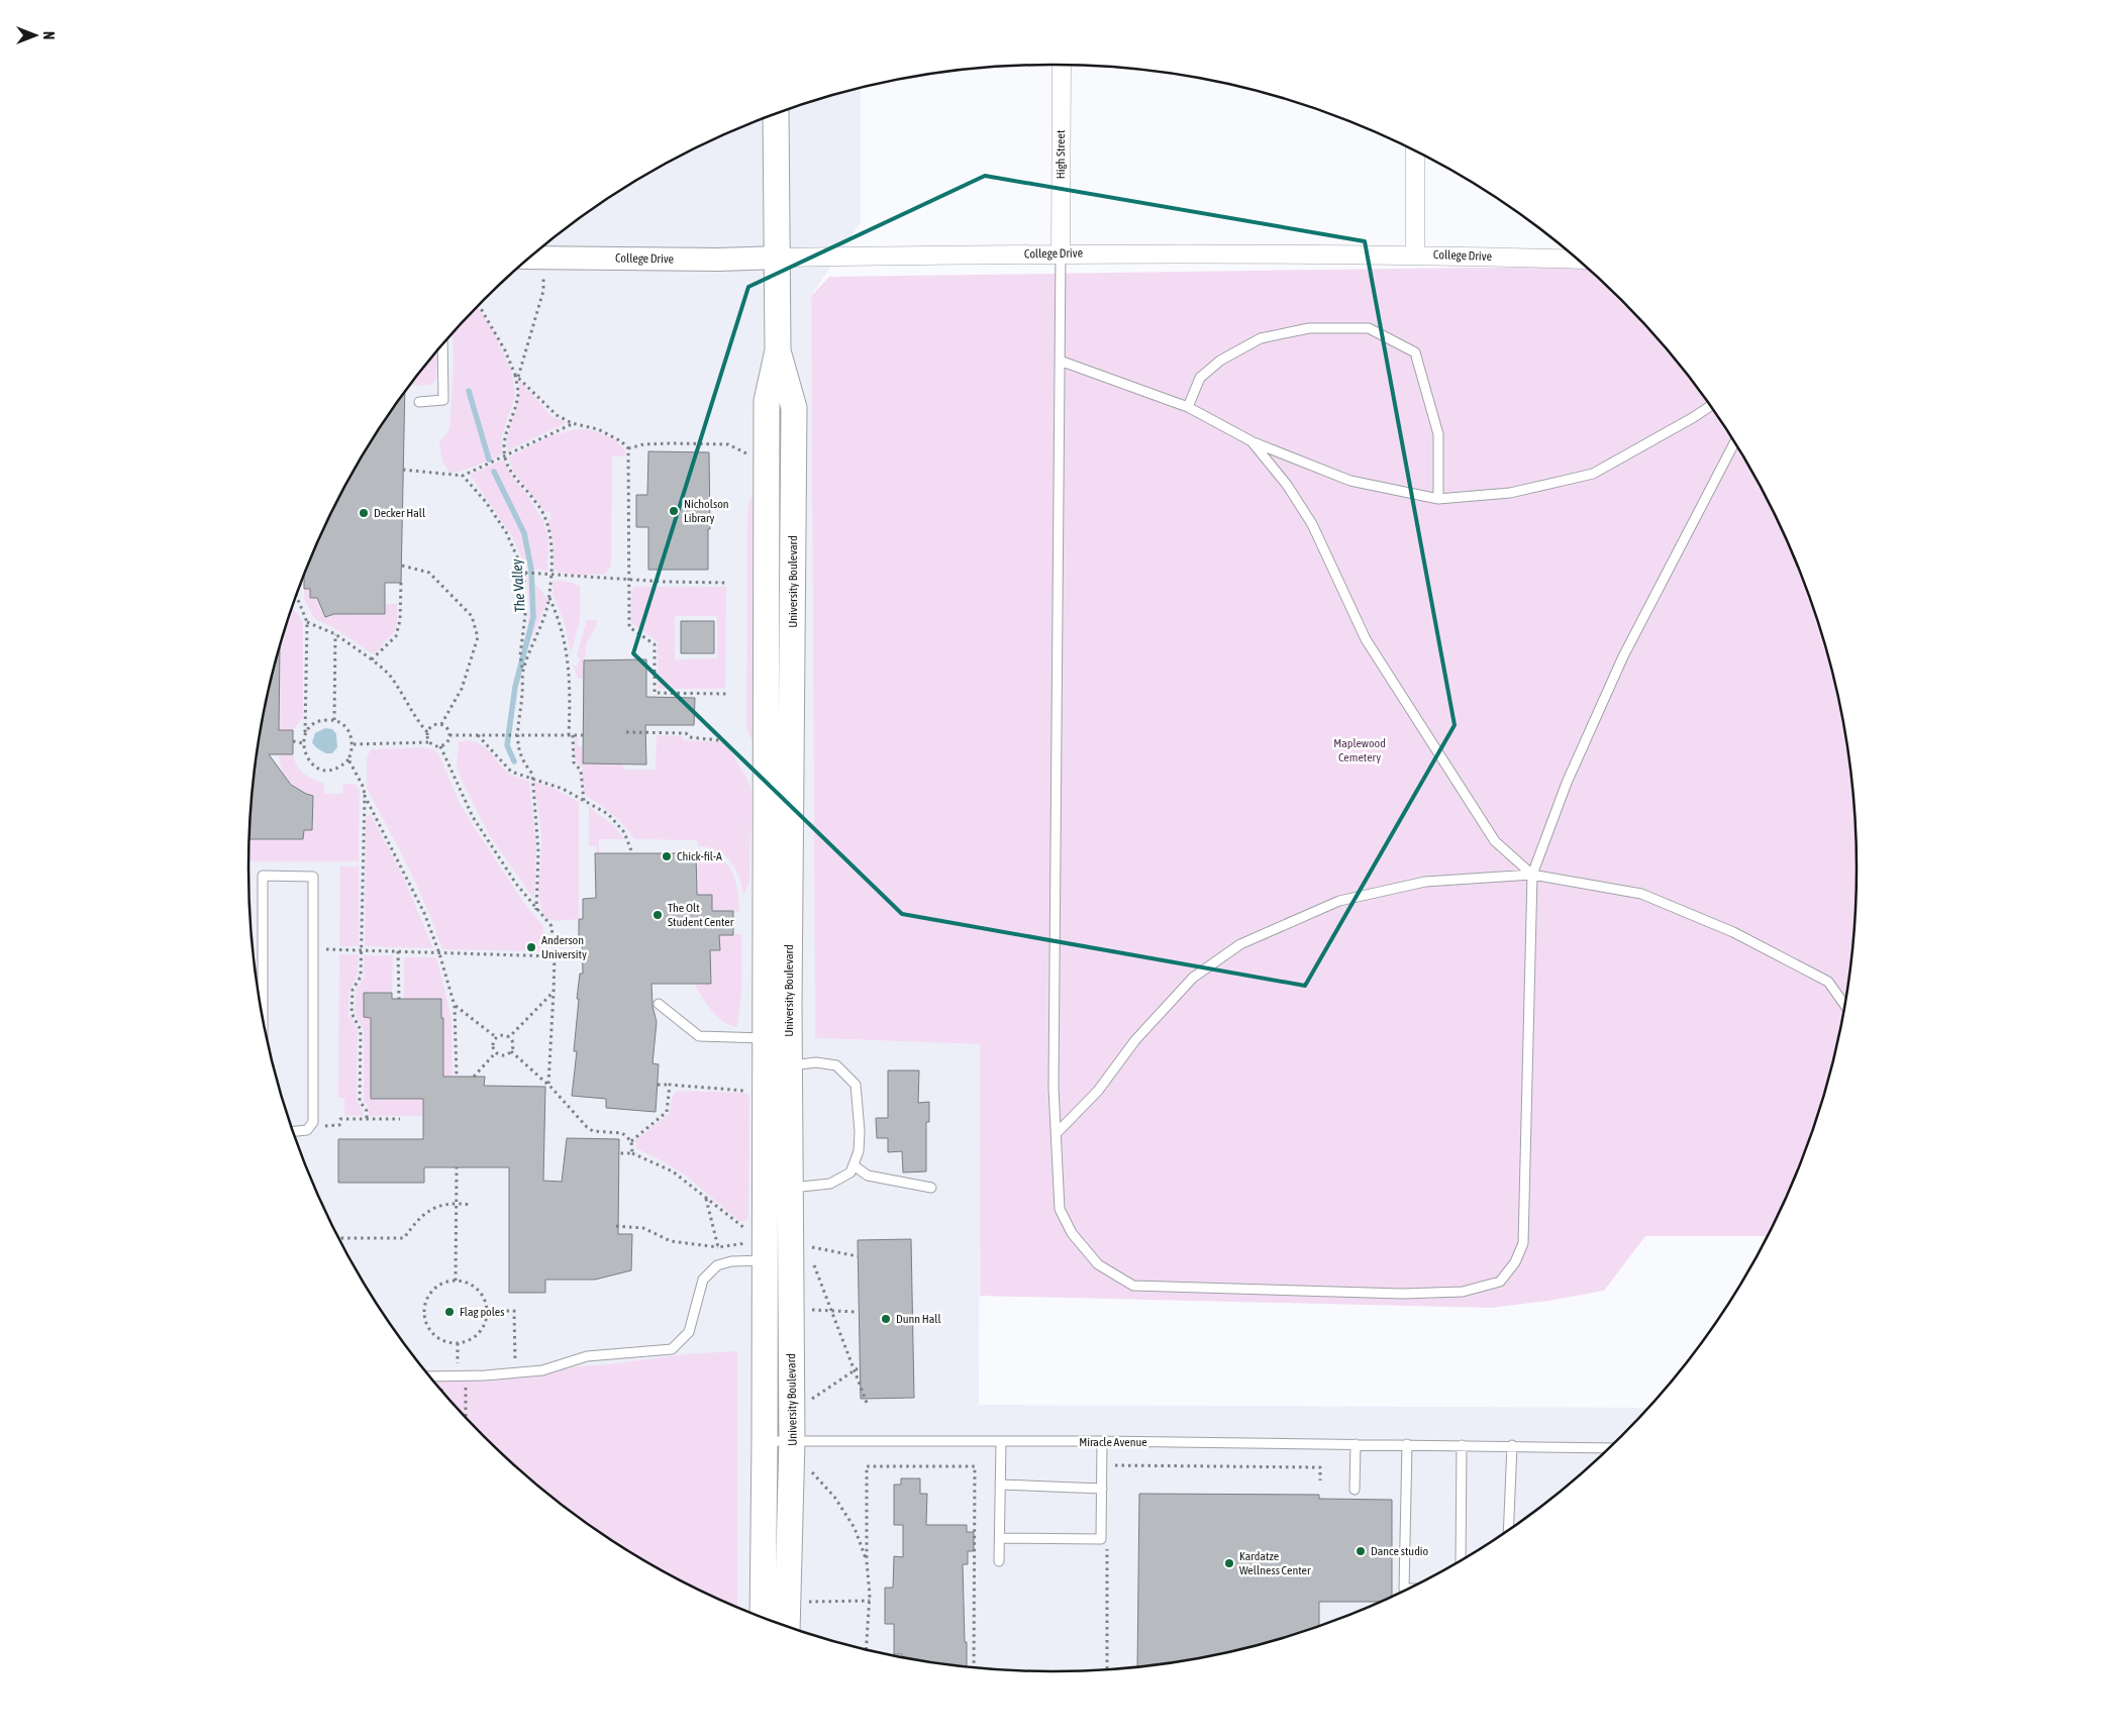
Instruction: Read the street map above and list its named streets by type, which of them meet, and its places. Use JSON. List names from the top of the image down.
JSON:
{
  "streets": {
    "main road": ["University Boulevard"],
    "street": ["High Street", "College Drive"],
    "lane": ["Miracle Avenue"]
  },
  "crossings": [
    ["High Street", "College Drive"],
    ["College Drive", "University Boulevard"],
    ["University Boulevard", "Miracle Avenue"]
  ],
  "water": ["The Valley"],
  "parks": ["Maplewood Cemetery"],
  "places": [
    "Nicholson Library",
    "Decker Hall",
    "Chick-fil-A",
    "The Olt Student Center",
    "Anderson University",
    "Flag poles",
    "Dunn Hall",
    "Dance studio",
    "Kardatze Wellness Center"
  ],
  "north": "right"
}
